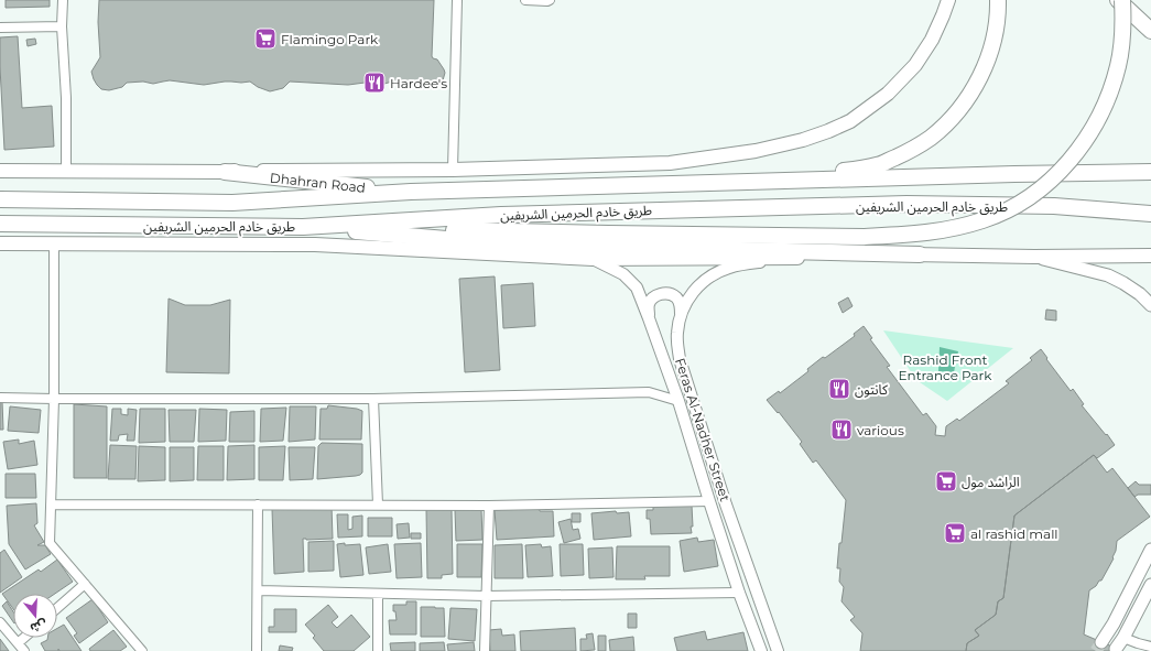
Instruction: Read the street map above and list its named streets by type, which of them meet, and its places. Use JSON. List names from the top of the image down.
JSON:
{
  "streets": {
    "highway": ["Dhahran Road", "طريق خادم الحرمين الشريفين"],
    "street": ["Feras Al-Nadher Street"]
  },
  "crossings": [
    ["Dhahran Road", "طريق خادم الحرمين الشريفين"]
  ],
  "parks": ["Rashid Front Entrance Park"],
  "places": {
    "supermarket": ["Flamingo Park", "الراشد مول", "al rashid mall"],
    "restaurant": ["Hardee's", "كانتون", "various"]
  },
  "north": "bottom"
}
